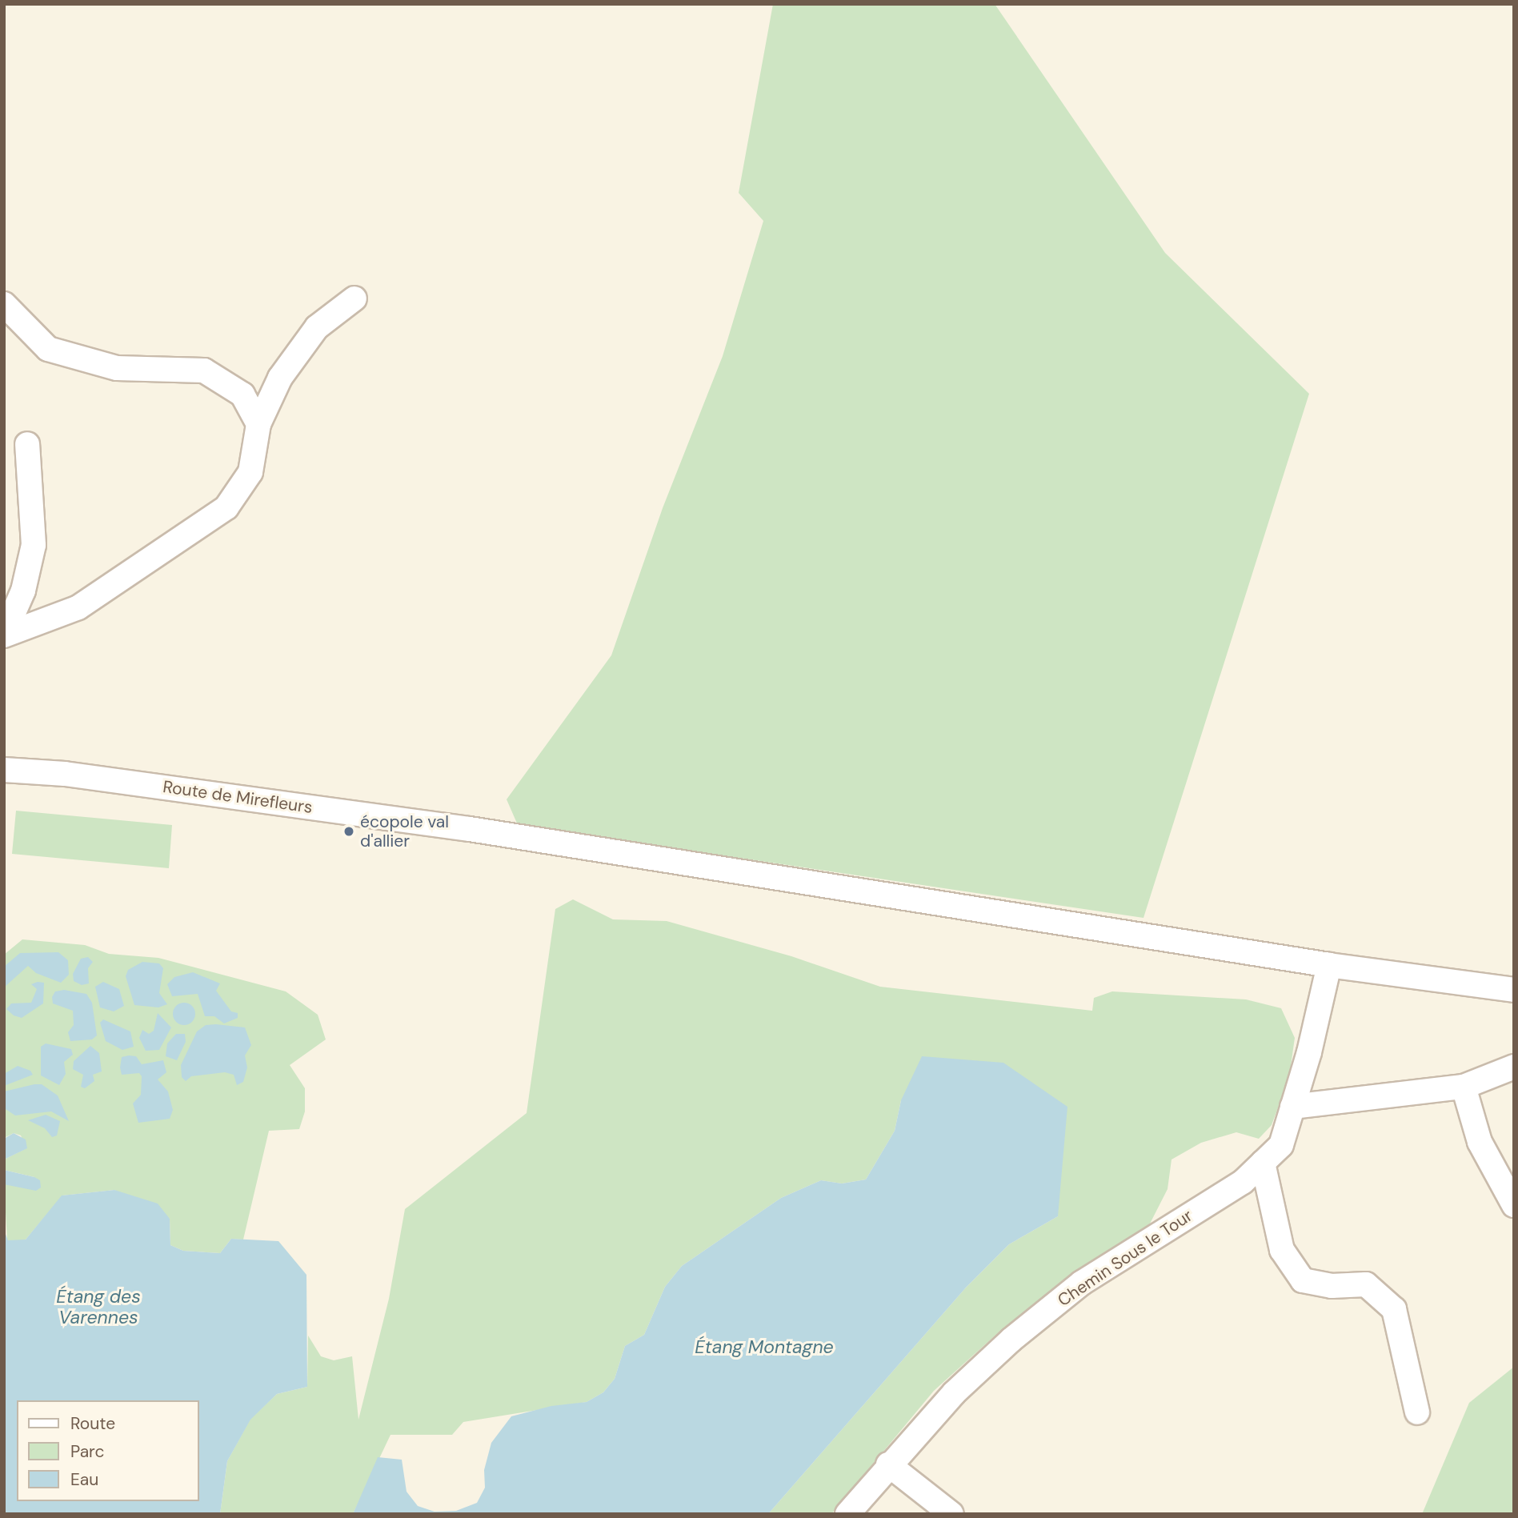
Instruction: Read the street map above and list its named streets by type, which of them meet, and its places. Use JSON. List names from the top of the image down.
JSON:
{
  "streets": {
    "street": ["Route de Mirefleurs", "Chemin Sous le Tour"]
  },
  "crossings": [
    ["Route de Mirefleurs", "Chemin Sous le Tour"]
  ],
  "water": ["Étang des Varennes", "Étang Montagne"],
  "places": ["écopole val d'allier"],
  "legend": ["Route", "Parc", "Eau"]
}
